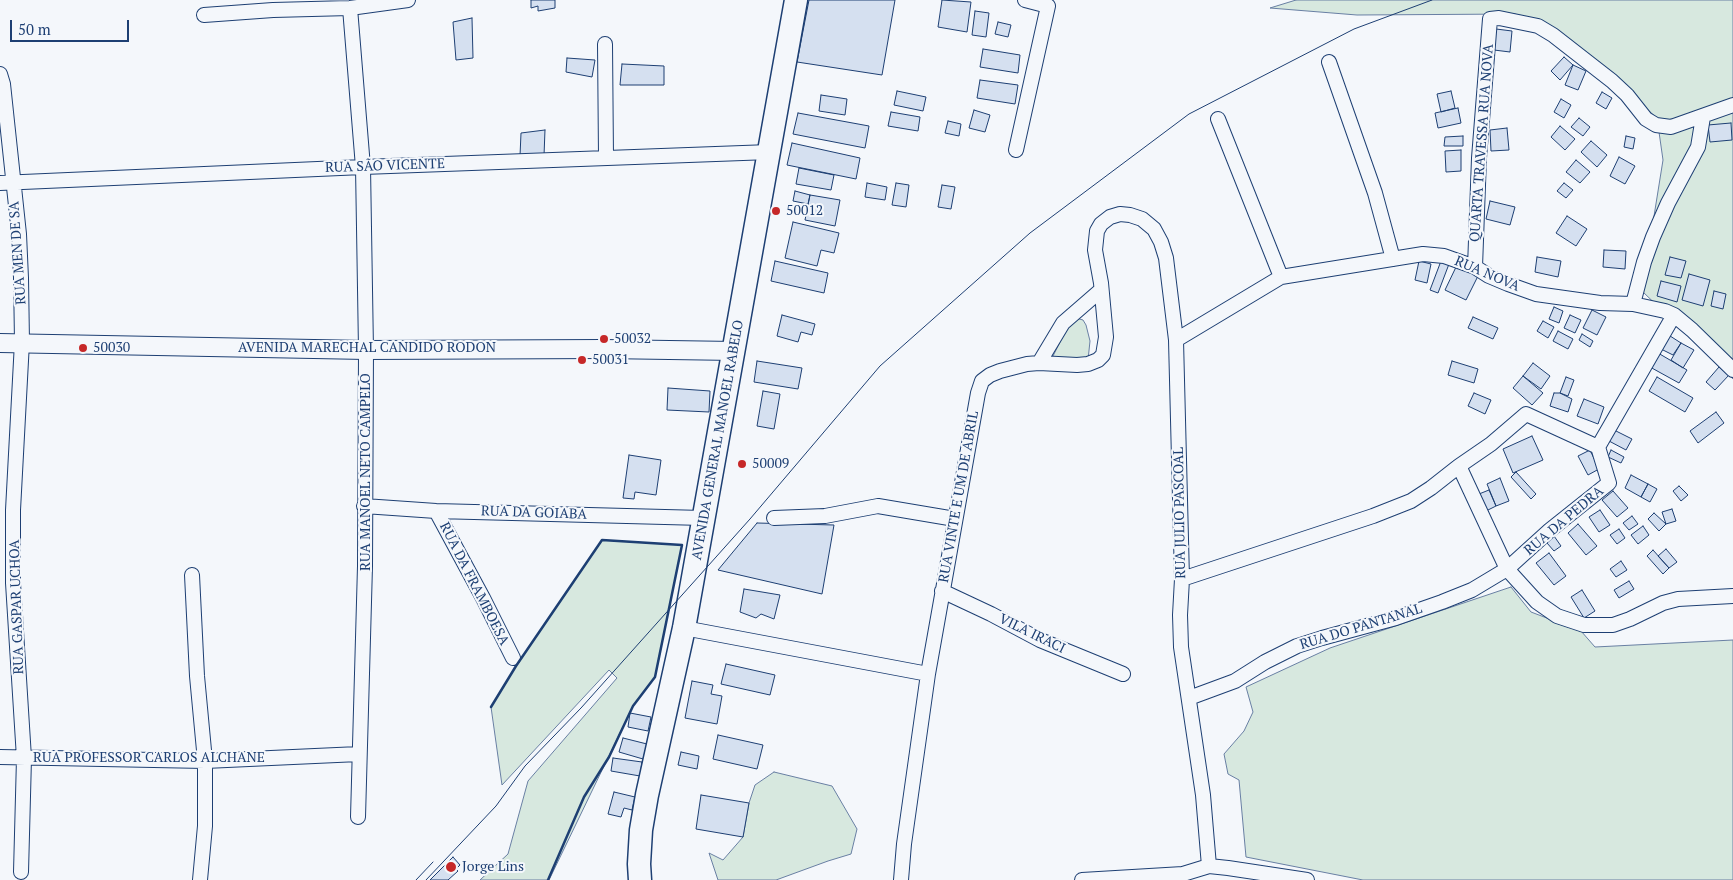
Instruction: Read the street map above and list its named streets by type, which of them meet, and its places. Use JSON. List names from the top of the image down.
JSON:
{
  "streets": {
    "main road": ["AVENIDA GENERAL MANOEL RABELO"],
    "street": [
      "QUARTA TRAVESSA RUA NOVA",
      "RUA SÃO VICENTE",
      "RUA MEN DE SA",
      "RUA NOVA",
      "AVENIDA MARECHAL CANDIDO RODON",
      "RUA MANOEL NETO CAMPELO",
      "RUA VINTE E UM DE ABRIL",
      "RUA DA GOIABA",
      "RUA JULIO PASCOAL",
      "RUA DA PEDRA",
      "RUA DA FRAMBOESA",
      "RUA GASPAR UCHOA",
      "RUA DO PANTANAL",
      "VILA IRACI",
      "RUA PROFESSOR CARLOS ALCHANE"
    ]
  },
  "crossings": [
    ["QUARTA TRAVESSA RUA NOVA", "RUA NOVA"],
    ["RUA SÃO VICENTE", "RUA MEN DE SA"],
    ["RUA SÃO VICENTE", "AVENIDA GENERAL MANOEL RABELO"],
    ["RUA SÃO VICENTE", "RUA MANOEL NETO CAMPELO"],
    ["RUA MEN DE SA", "AVENIDA MARECHAL CANDIDO RODON"],
    ["RUA MEN DE SA", "RUA GASPAR UCHOA"],
    ["RUA NOVA", "RUA JULIO PASCOAL"],
    ["AVENIDA MARECHAL CANDIDO RODON", "AVENIDA GENERAL MANOEL RABELO"],
    ["AVENIDA MARECHAL CANDIDO RODON", "RUA MANOEL NETO CAMPELO"],
    ["AVENIDA MARECHAL CANDIDO RODON", "RUA GASPAR UCHOA"],
    ["AVENIDA GENERAL MANOEL RABELO", "RUA DA GOIABA"],
    ["RUA MANOEL NETO CAMPELO", "RUA DA GOIABA"],
    ["RUA MANOEL NETO CAMPELO", "RUA PROFESSOR CARLOS ALCHANE"],
    ["RUA VINTE E UM DE ABRIL", "RUA JULIO PASCOAL"],
    ["RUA VINTE E UM DE ABRIL", "VILA IRACI"],
    ["RUA DA GOIABA", "RUA DA FRAMBOESA"],
    ["RUA JULIO PASCOAL", "RUA DO PANTANAL"],
    ["RUA DA PEDRA", "RUA DO PANTANAL"],
    ["RUA GASPAR UCHOA", "RUA PROFESSOR CARLOS ALCHANE"]
  ],
  "places": [
    "50012",
    "50032",
    "50030",
    "50031",
    "50009",
    "Jorge Lins"
  ],
  "scale_bar": "50 m"
}
